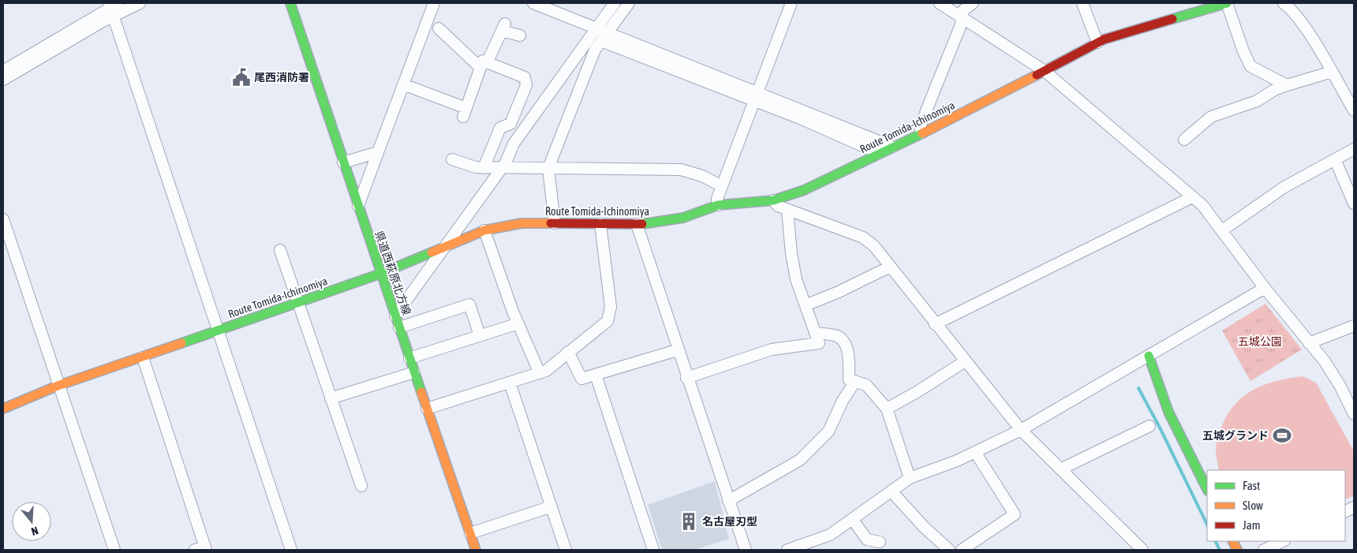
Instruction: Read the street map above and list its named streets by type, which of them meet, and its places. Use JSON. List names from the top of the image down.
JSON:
{
  "streets": {
    "main road": ["Route Tomida-Ichinomiya", "県道西萩原北方線"]
  },
  "crossings": [
    ["Route Tomida-Ichinomiya", "県道西萩原北方線"]
  ],
  "parks": ["五城公園"],
  "places": {
    "public building": ["尾西消防署"],
    "sports": ["五城グランド"],
    "building": ["名古屋刃型"]
  },
  "legend": ["Fast", "Slow", "Jam"],
  "north": "bottom"
}
